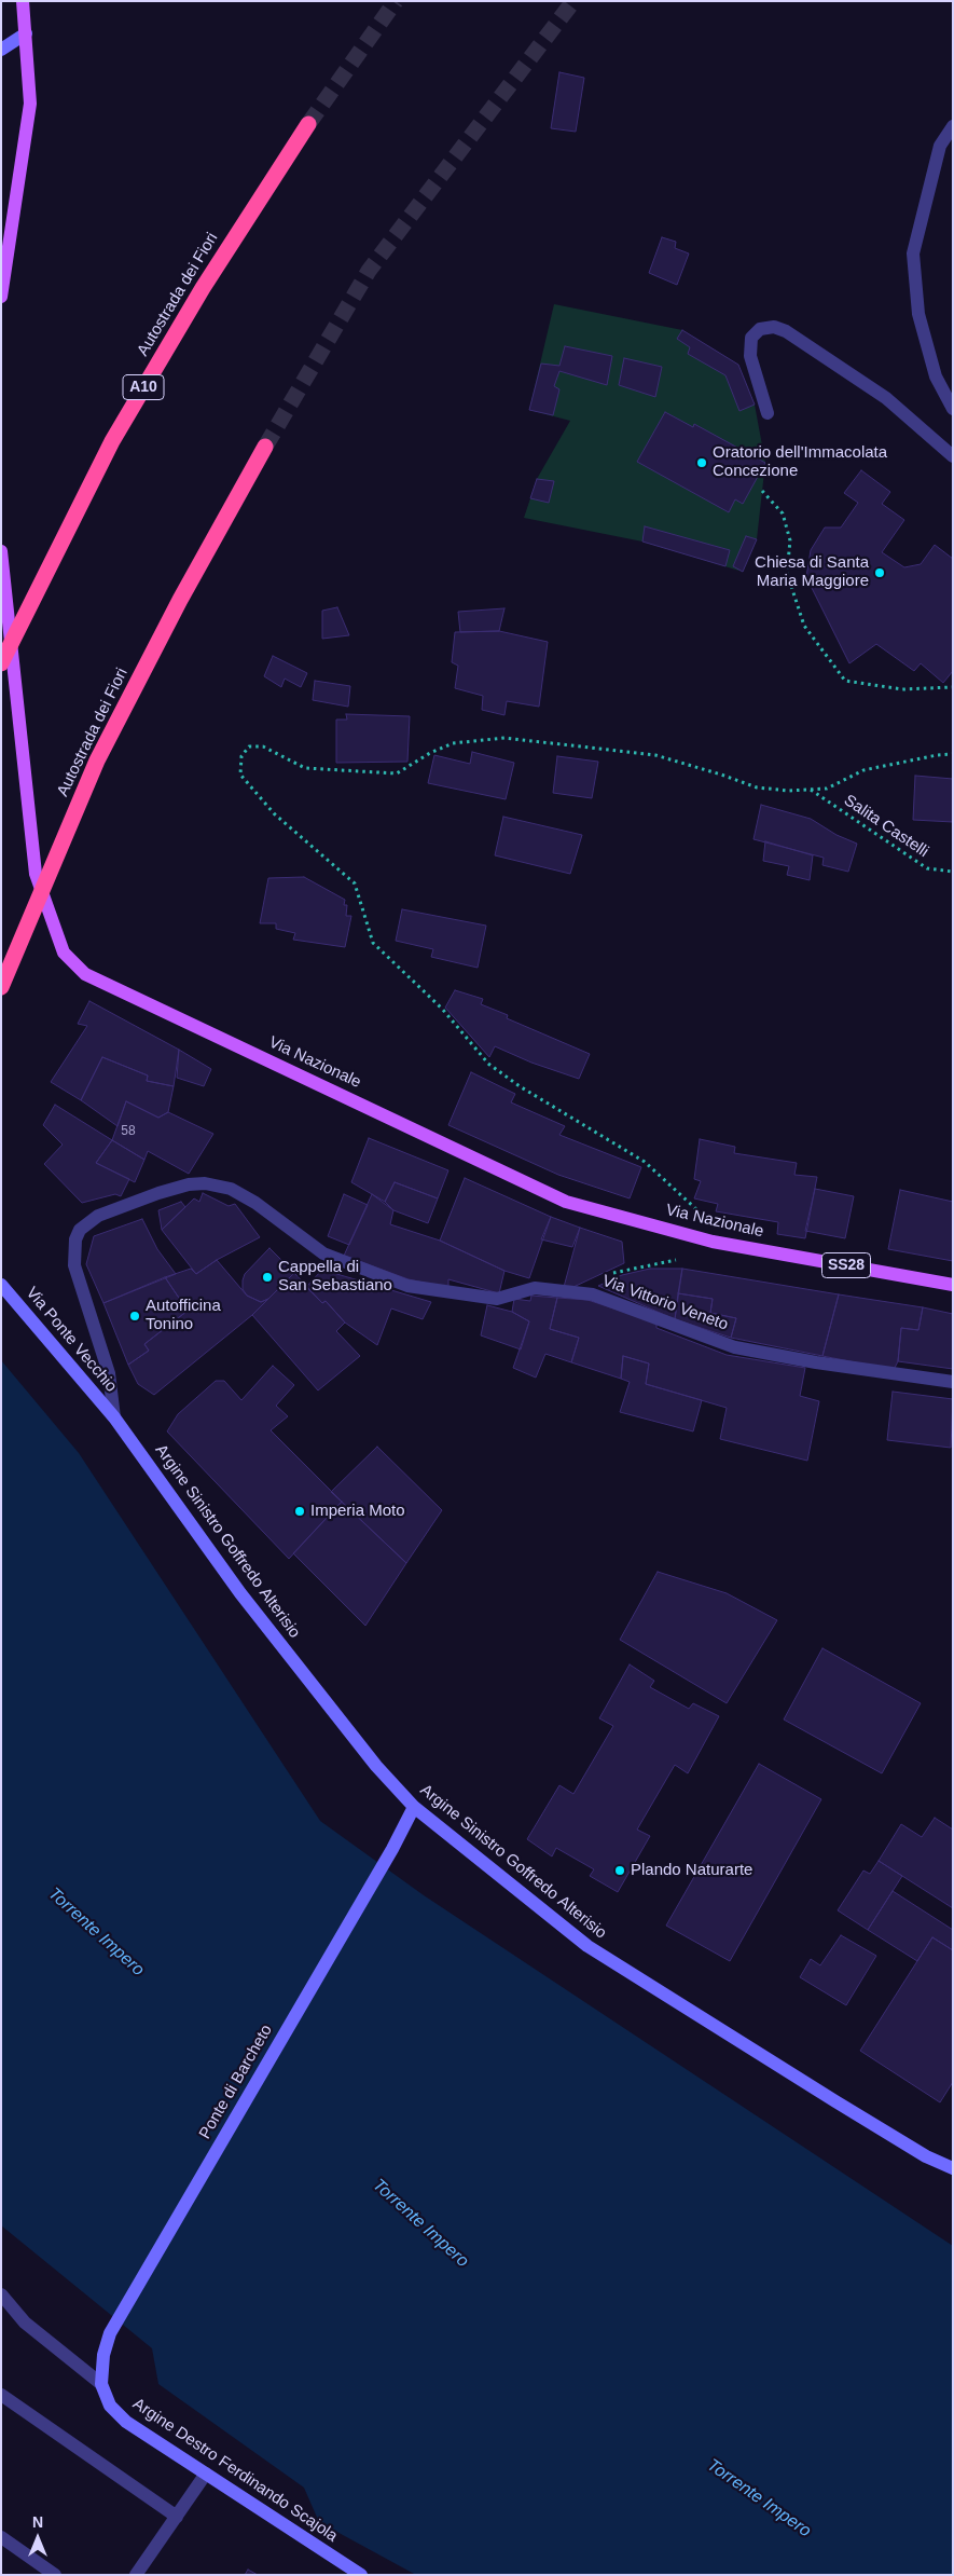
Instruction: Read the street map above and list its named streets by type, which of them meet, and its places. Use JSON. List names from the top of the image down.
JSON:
{
  "streets": {
    "highway": ["Autostrada dei Fiori", "A10"],
    "main road": [
      "Via Nazionale",
      "SS28",
      "Via Ponte Vecchio",
      "Argine Sinistro Goffredo Alterisio",
      "Ponte di Barcheto",
      "Argine Destro Ferdinando Scajola"
    ],
    "street": ["Via Vittorio Veneto"],
    "path": ["Salita Castelli"]
  },
  "crossings": [
    ["Via Vittorio Veneto", "Via Ponte Vecchio"],
    ["Via Vittorio Veneto", "Argine Sinistro Goffredo Alterisio"],
    ["Via Ponte Vecchio", "Argine Sinistro Goffredo Alterisio"],
    ["Argine Sinistro Goffredo Alterisio", "Ponte di Barcheto"],
    ["Ponte di Barcheto", "Argine Destro Ferdinando Scajola"]
  ],
  "water": ["Torrente Impero"],
  "places": [
    "Oratorio dell'Immacolata Concezione",
    "Chiesa di Santa Maria Maggiore",
    "Cappella di San Sebastiano",
    "Autofficina Tonino",
    "Imperia Moto",
    "Plando Naturarte"
  ],
  "house_numbers": ["58"],
  "north": "top"
}
